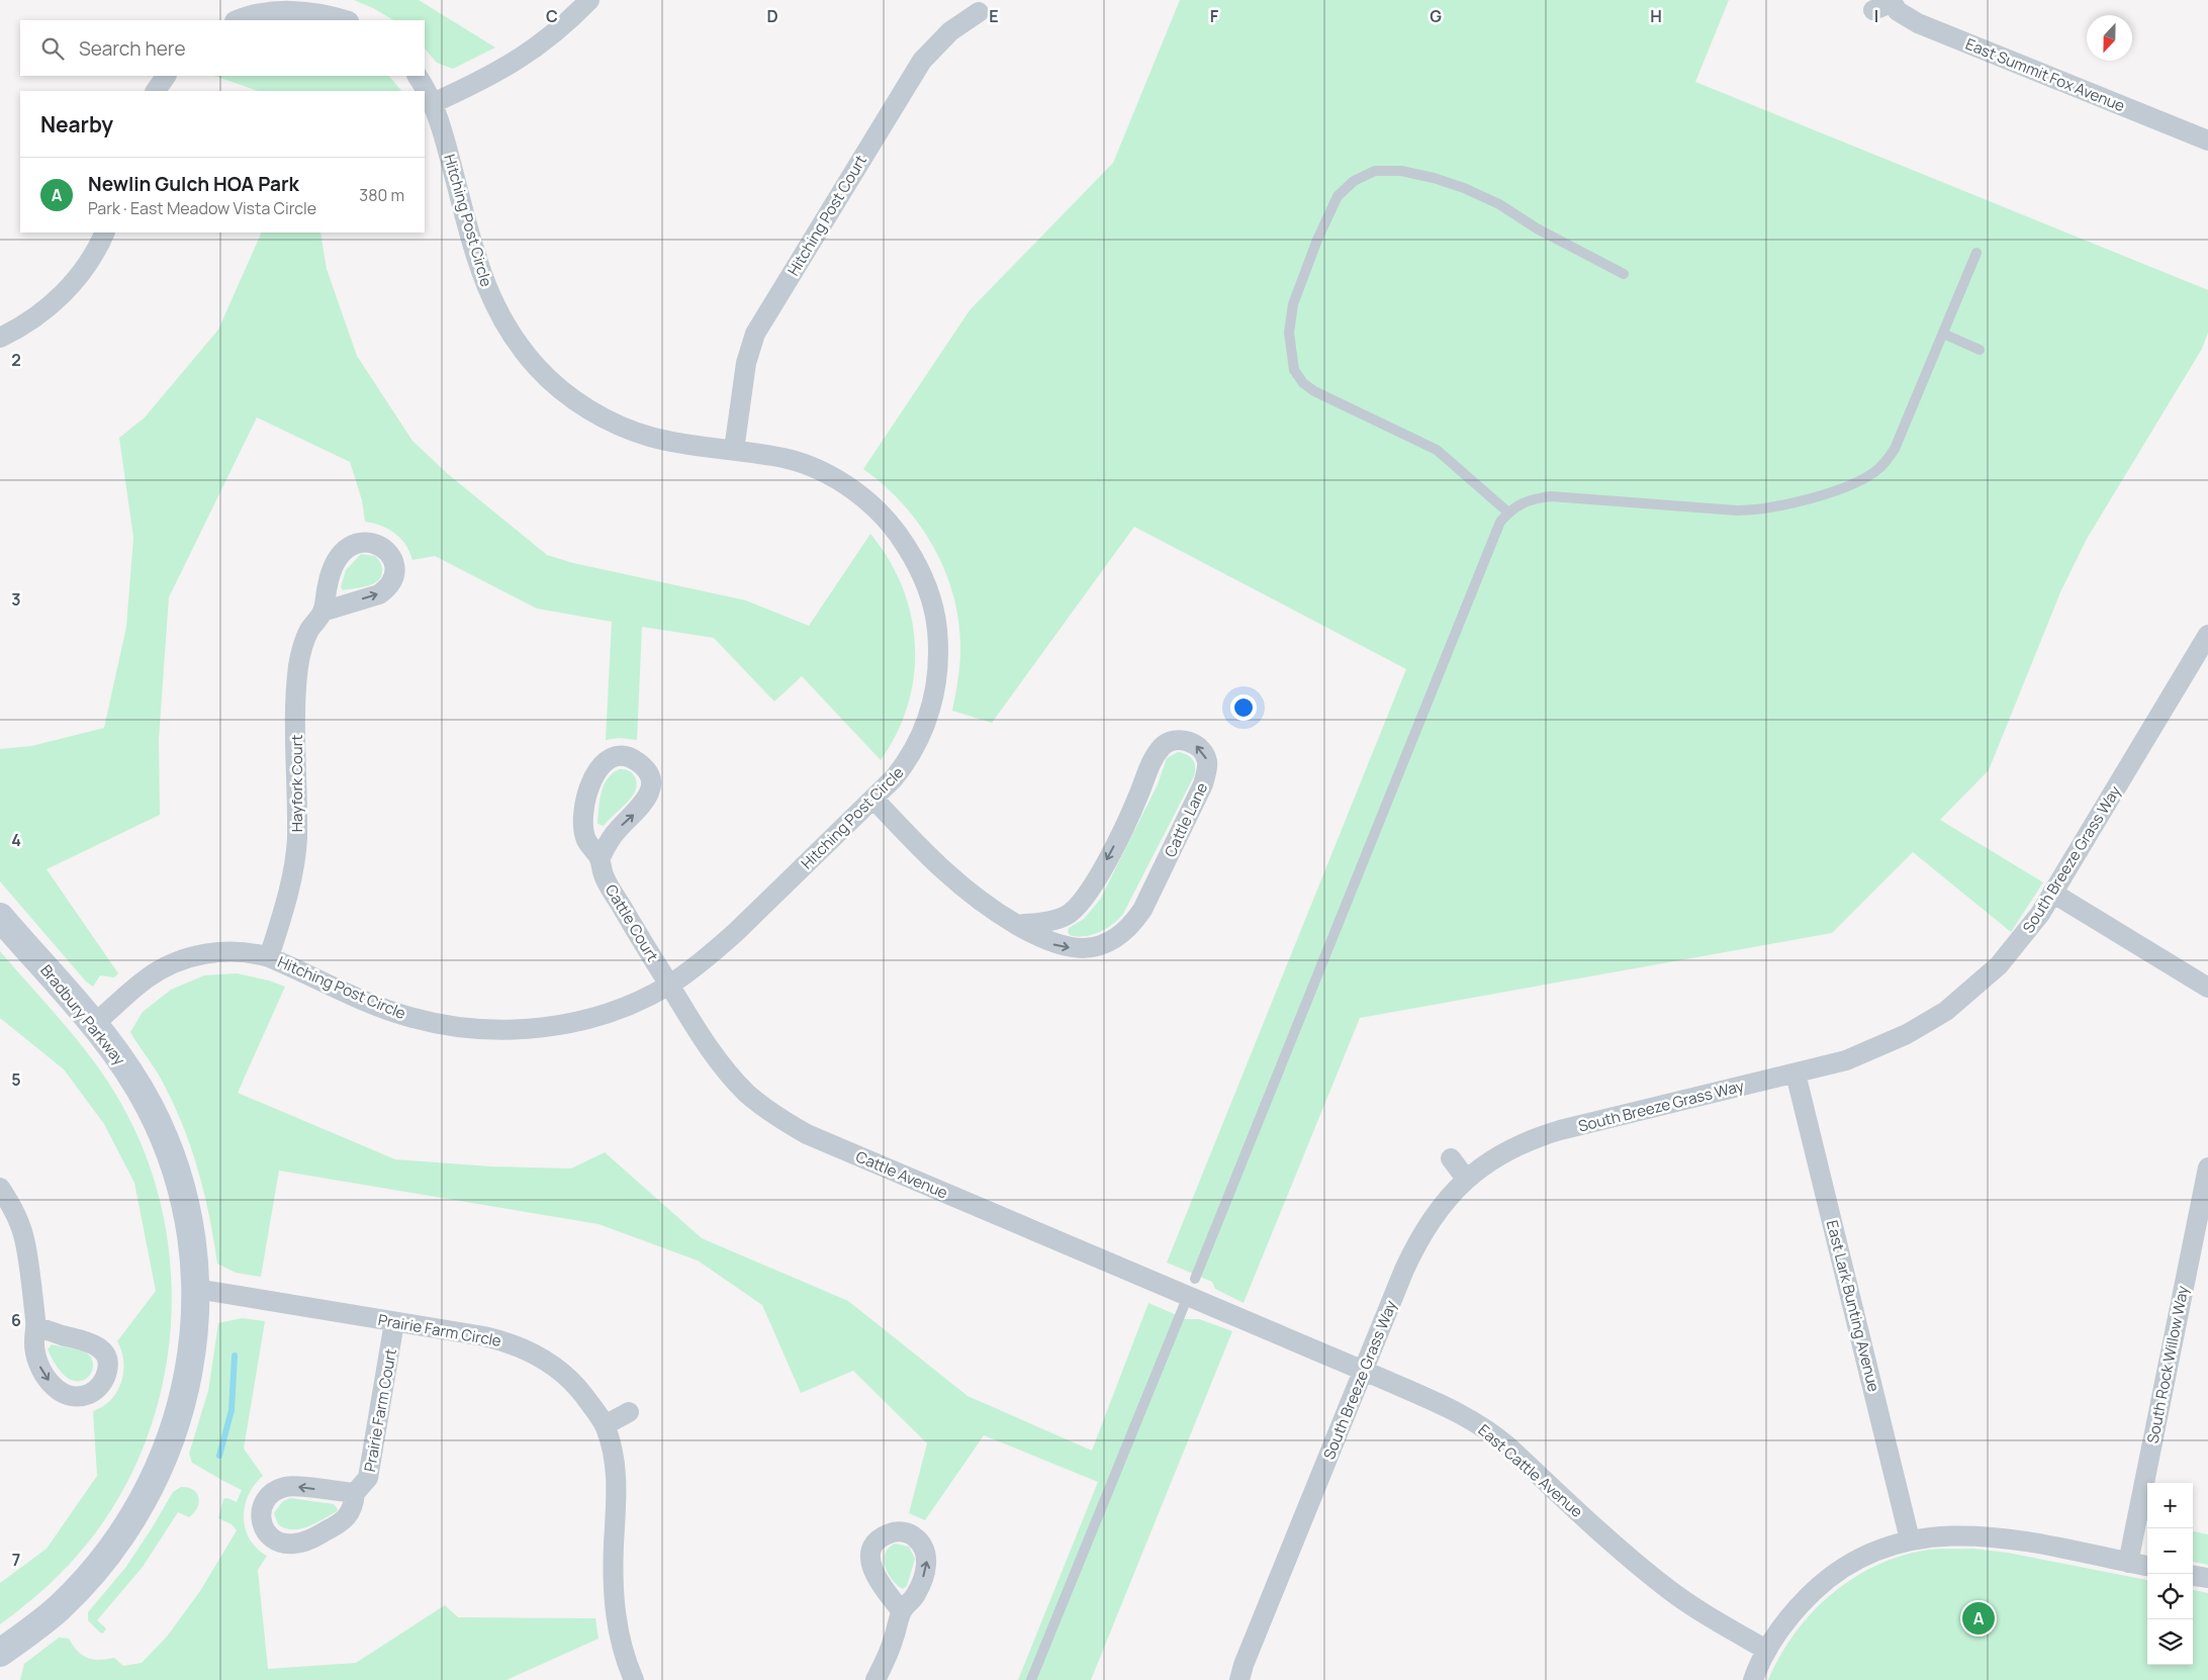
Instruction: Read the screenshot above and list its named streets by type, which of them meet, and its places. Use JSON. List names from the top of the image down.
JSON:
{
  "streets": {
    "street": [
      "East Summit Fox Avenue",
      "Hitching Post Court",
      "Hitching Post Circle",
      "Hayfork Court",
      "Cattle Lane",
      "South Breeze Grass Way",
      "Cattle Court",
      "Bradbury Parkway",
      "Cattle Avenue",
      "East Lark Bunting Avenue",
      "Prairie Farm Circle",
      "South Rock Willow Way",
      "Prairie Farm Court",
      "East Cattle Avenue"
    ]
  },
  "crossings": [
    ["Hitching Post Court", "Hitching Post Circle"],
    ["Hitching Post Circle", "Hayfork Court"],
    ["Hitching Post Circle", "Cattle Lane"],
    ["Hitching Post Circle", "Cattle Court"],
    ["Hitching Post Circle", "Bradbury Parkway"],
    ["Hitching Post Circle", "Cattle Avenue"],
    ["South Breeze Grass Way", "East Lark Bunting Avenue"],
    ["South Breeze Grass Way", "East Cattle Avenue"],
    ["Cattle Court", "Cattle Avenue"],
    ["Bradbury Parkway", "Prairie Farm Circle"],
    ["Cattle Avenue", "East Cattle Avenue"],
    ["Prairie Farm Circle", "Prairie Farm Court"]
  ],
  "north": "bottom",
  "page": {
    "search": "Search here",
    "heading": "Nearby",
    "list": [
      {
        "mark": "A",
        "name": "Newlin Gulch HOA Park",
        "note": "Park · East Meadow Vista Circle",
        "value": "380 m"
      }
    ],
    "map_buttons": ["+", "−"],
    "pins": "A"
  },
  "grid": {
    "columns": [
      "C",
      "D",
      "E",
      "F",
      "G",
      "H",
      "I"
    ],
    "rows": [
      "2",
      "3",
      "4",
      "5",
      "6",
      "7"
    ]
  }
}
